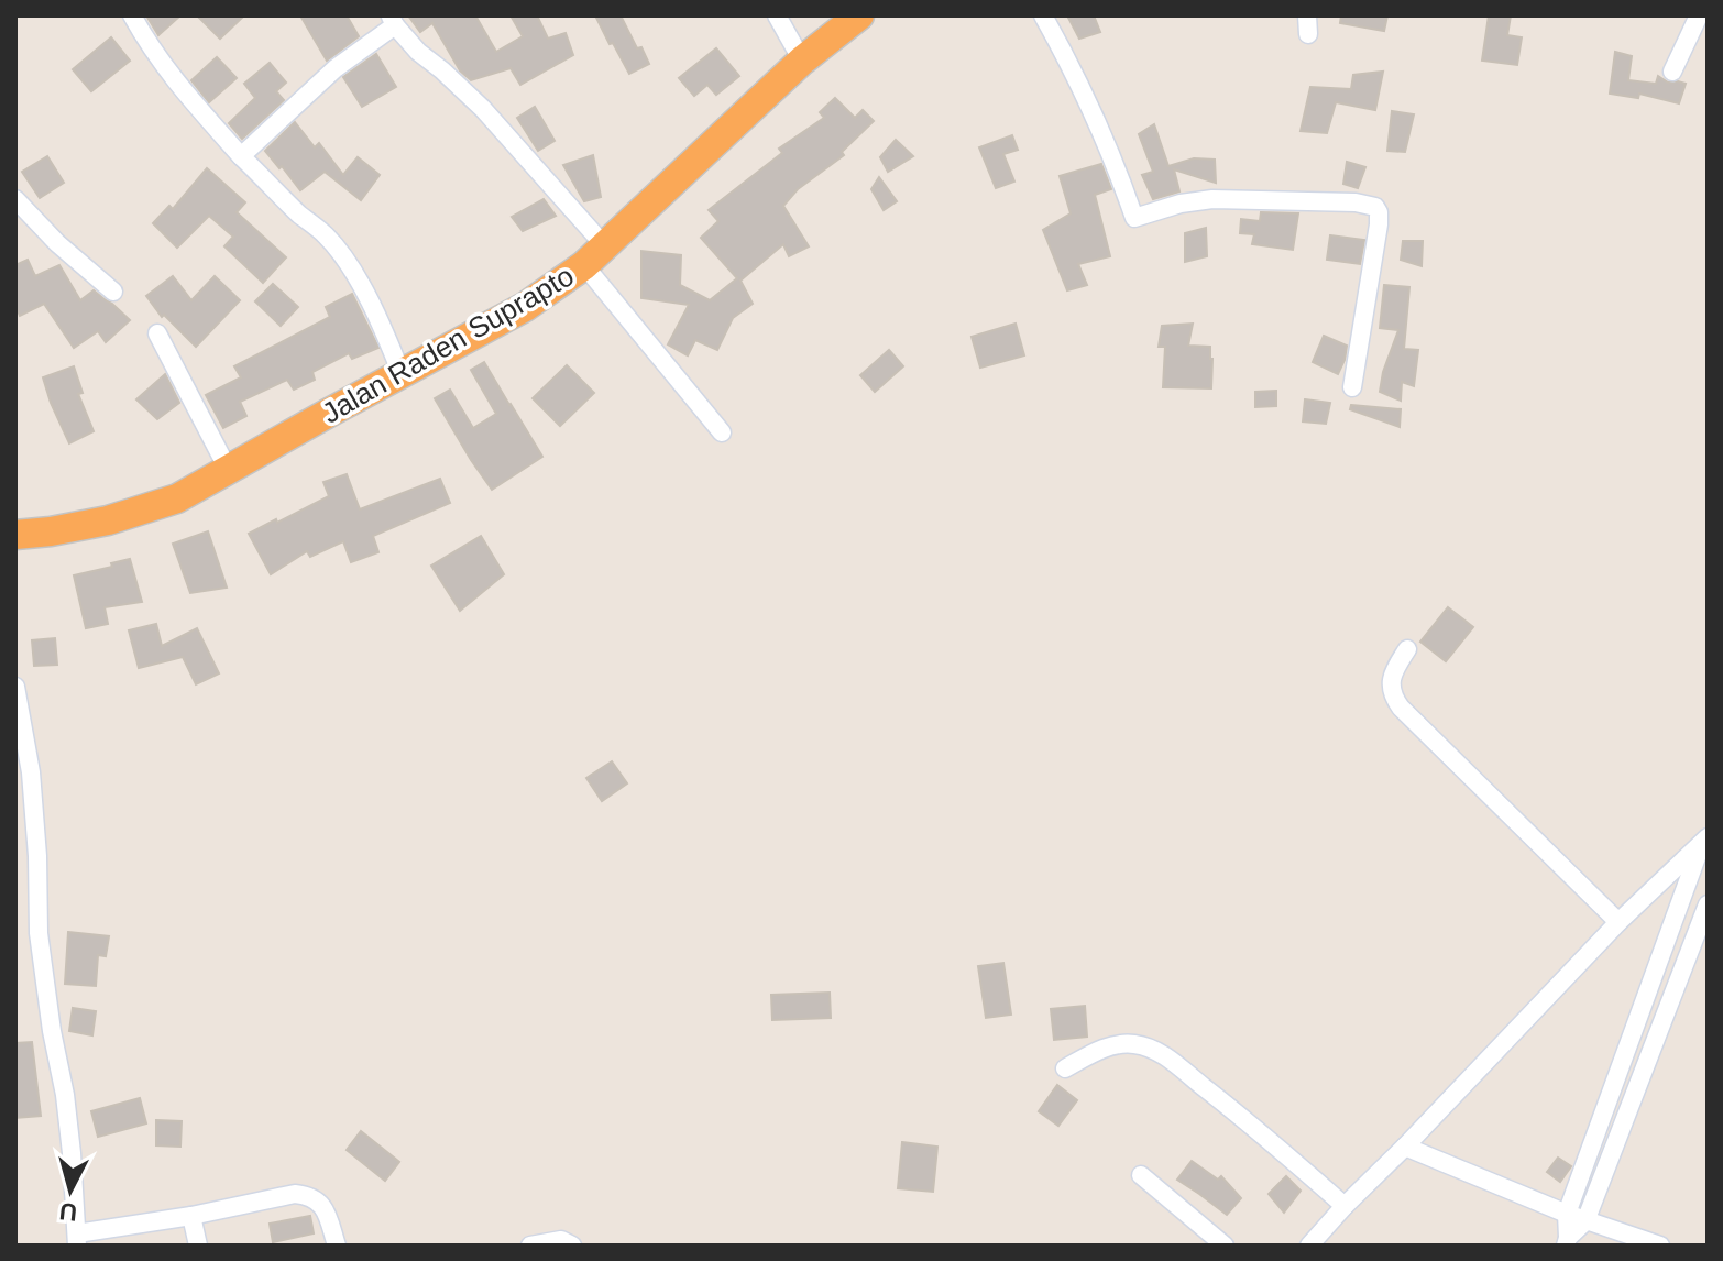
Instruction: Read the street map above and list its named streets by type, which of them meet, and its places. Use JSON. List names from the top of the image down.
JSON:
{
  "streets": {
    "highway": ["Jalan Raden Suprapto"]
  },
  "north": "bottom"
}
